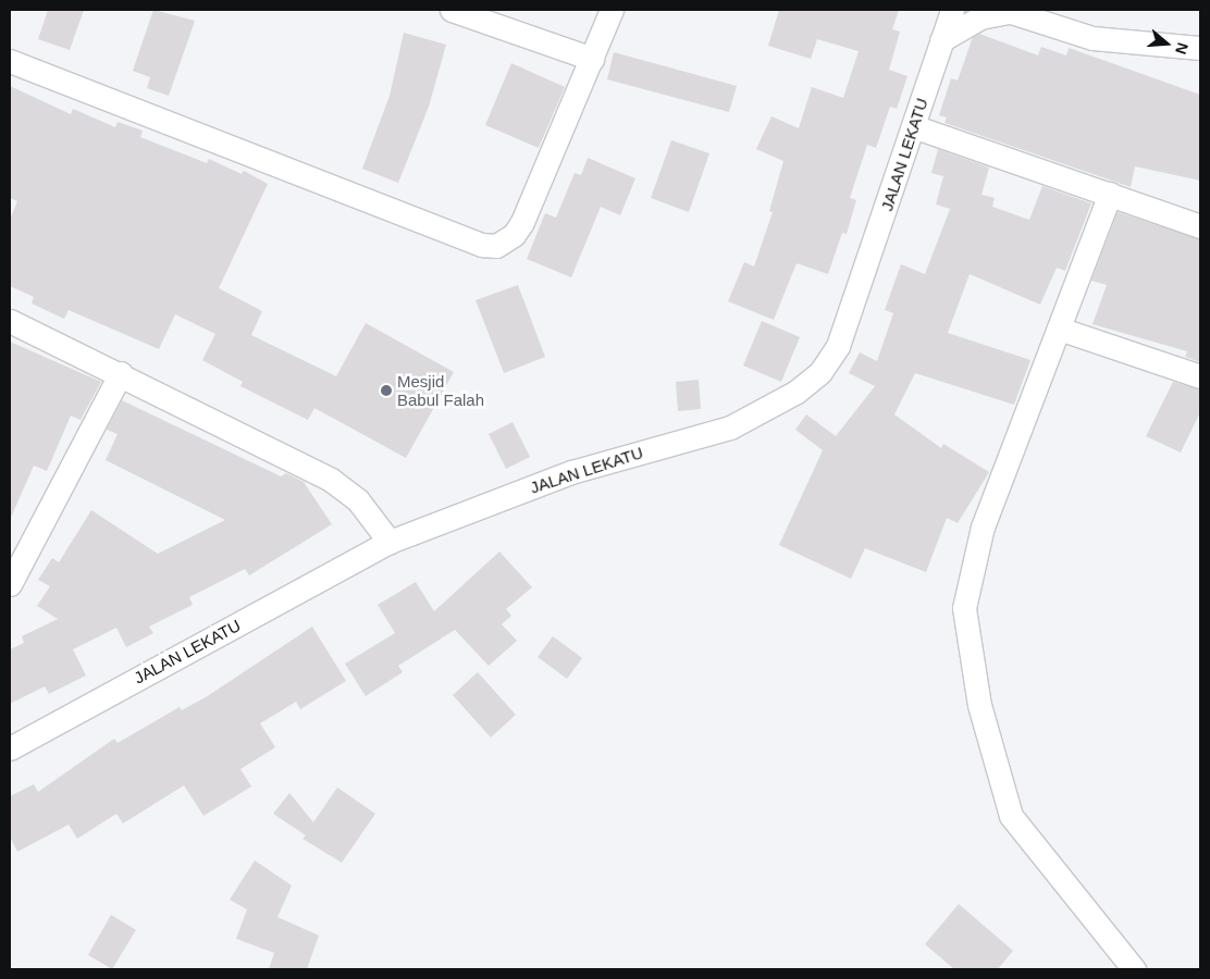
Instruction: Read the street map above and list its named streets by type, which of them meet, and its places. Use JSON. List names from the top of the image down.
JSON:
{
  "streets": {
    "street": ["JALAN LEKATU"]
  },
  "places": ["Mesjid Babul Falah"],
  "north": "right"
}
